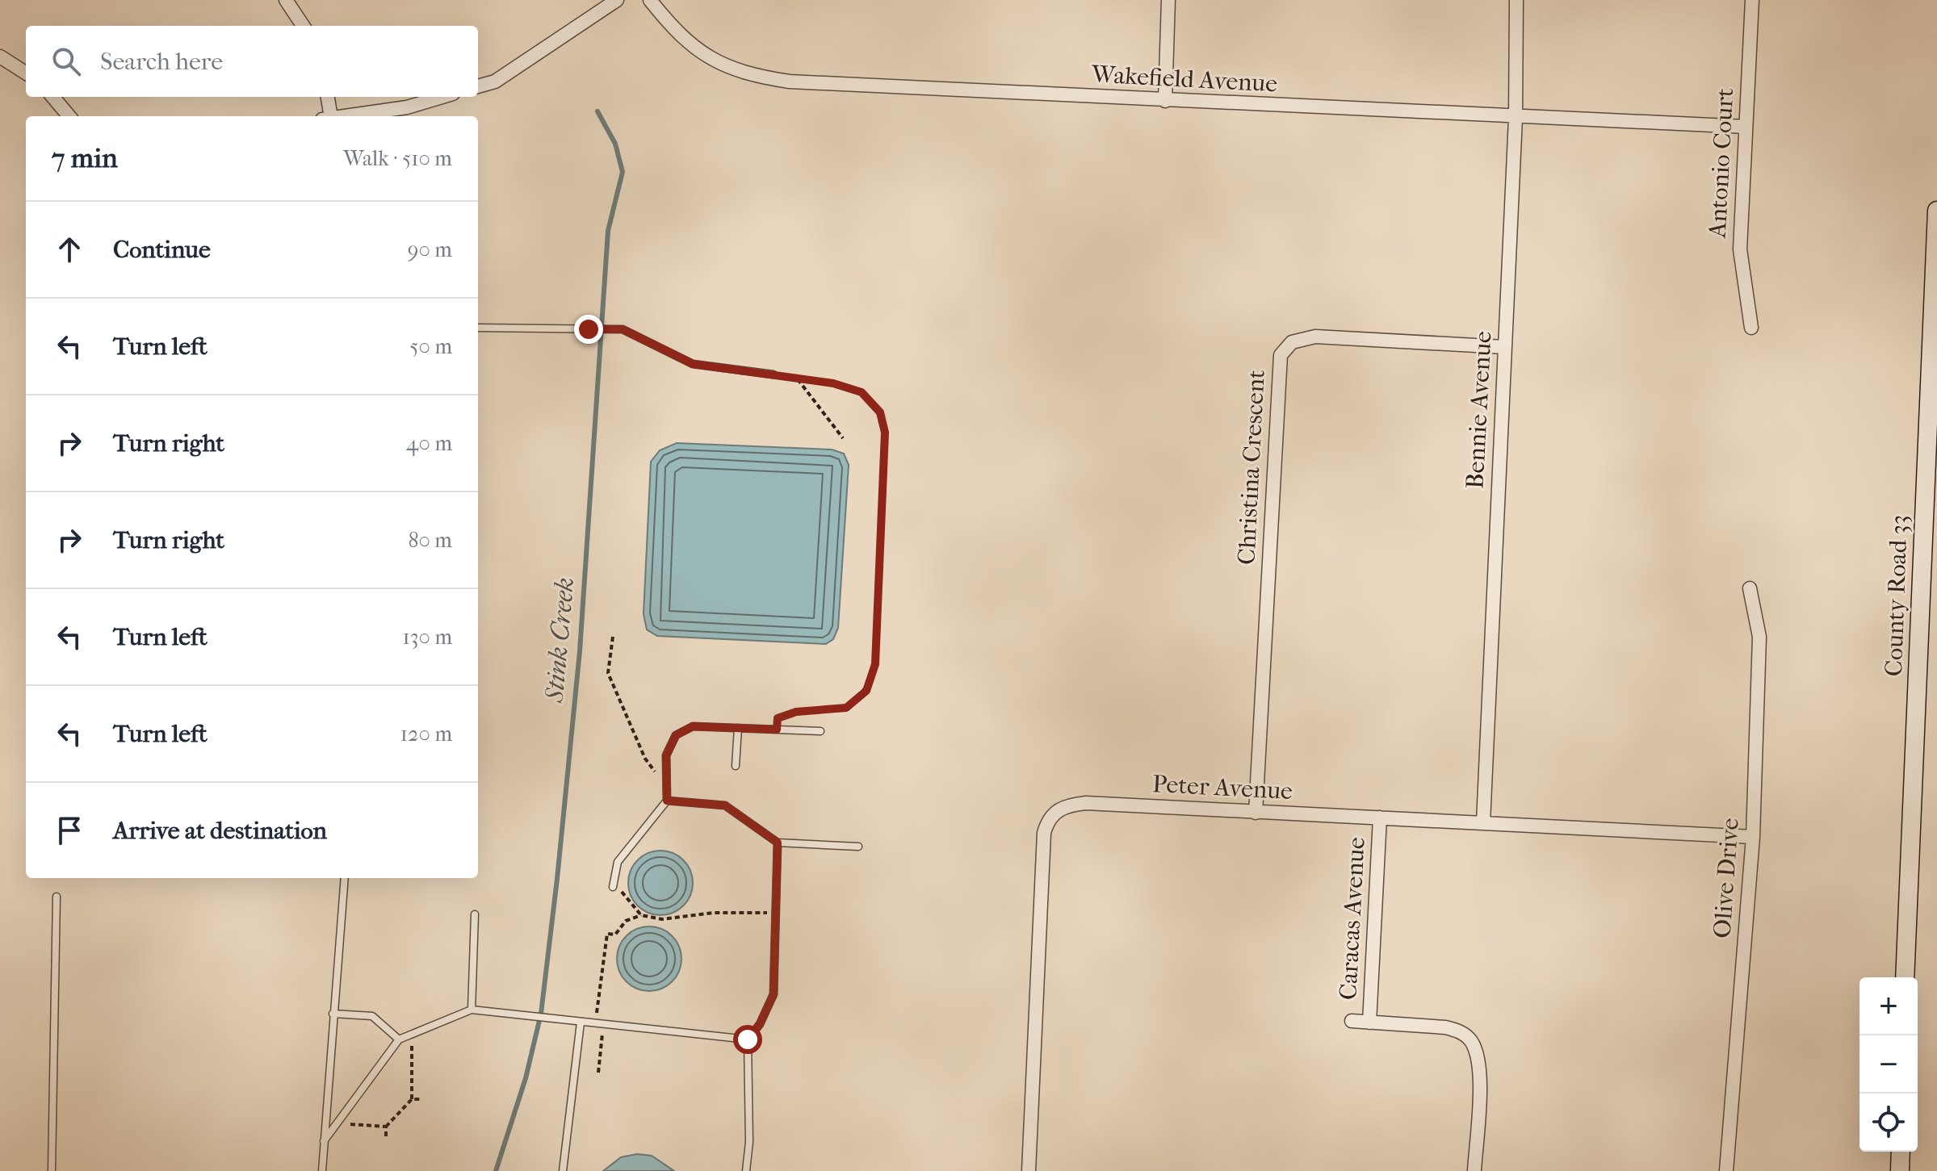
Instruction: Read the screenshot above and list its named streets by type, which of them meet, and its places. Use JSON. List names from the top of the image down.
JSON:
{
  "streets": {
    "main road": ["County Road 33"],
    "street": [
      "Wakefield Avenue",
      "Antonio Court",
      "Bennie Avenue",
      "Christina Crescent",
      "Peter Avenue",
      "Olive Drive",
      "Caracas Avenue"
    ]
  },
  "crossings": [
    ["Wakefield Avenue", "Antonio Court"],
    ["Wakefield Avenue", "Bennie Avenue"],
    ["Bennie Avenue", "Christina Crescent"],
    ["Bennie Avenue", "Peter Avenue"],
    ["Christina Crescent", "Peter Avenue"],
    ["Peter Avenue", "Olive Drive"],
    ["Peter Avenue", "Caracas Avenue"]
  ],
  "water": ["Stink Creek"],
  "page": {
    "search": "Search here",
    "heading": ["7 min", "Walk · 510 m"],
    "list": [
      ["Continue", "90 m"],
      ["Turn left", "50 m"],
      ["Turn right", "40 m"],
      ["Turn right", "80 m"],
      ["Turn left", "130 m"],
      ["Turn left", "120 m"],
      "Arrive at destination"
    ],
    "map_buttons": ["+", "−"]
  }
}
